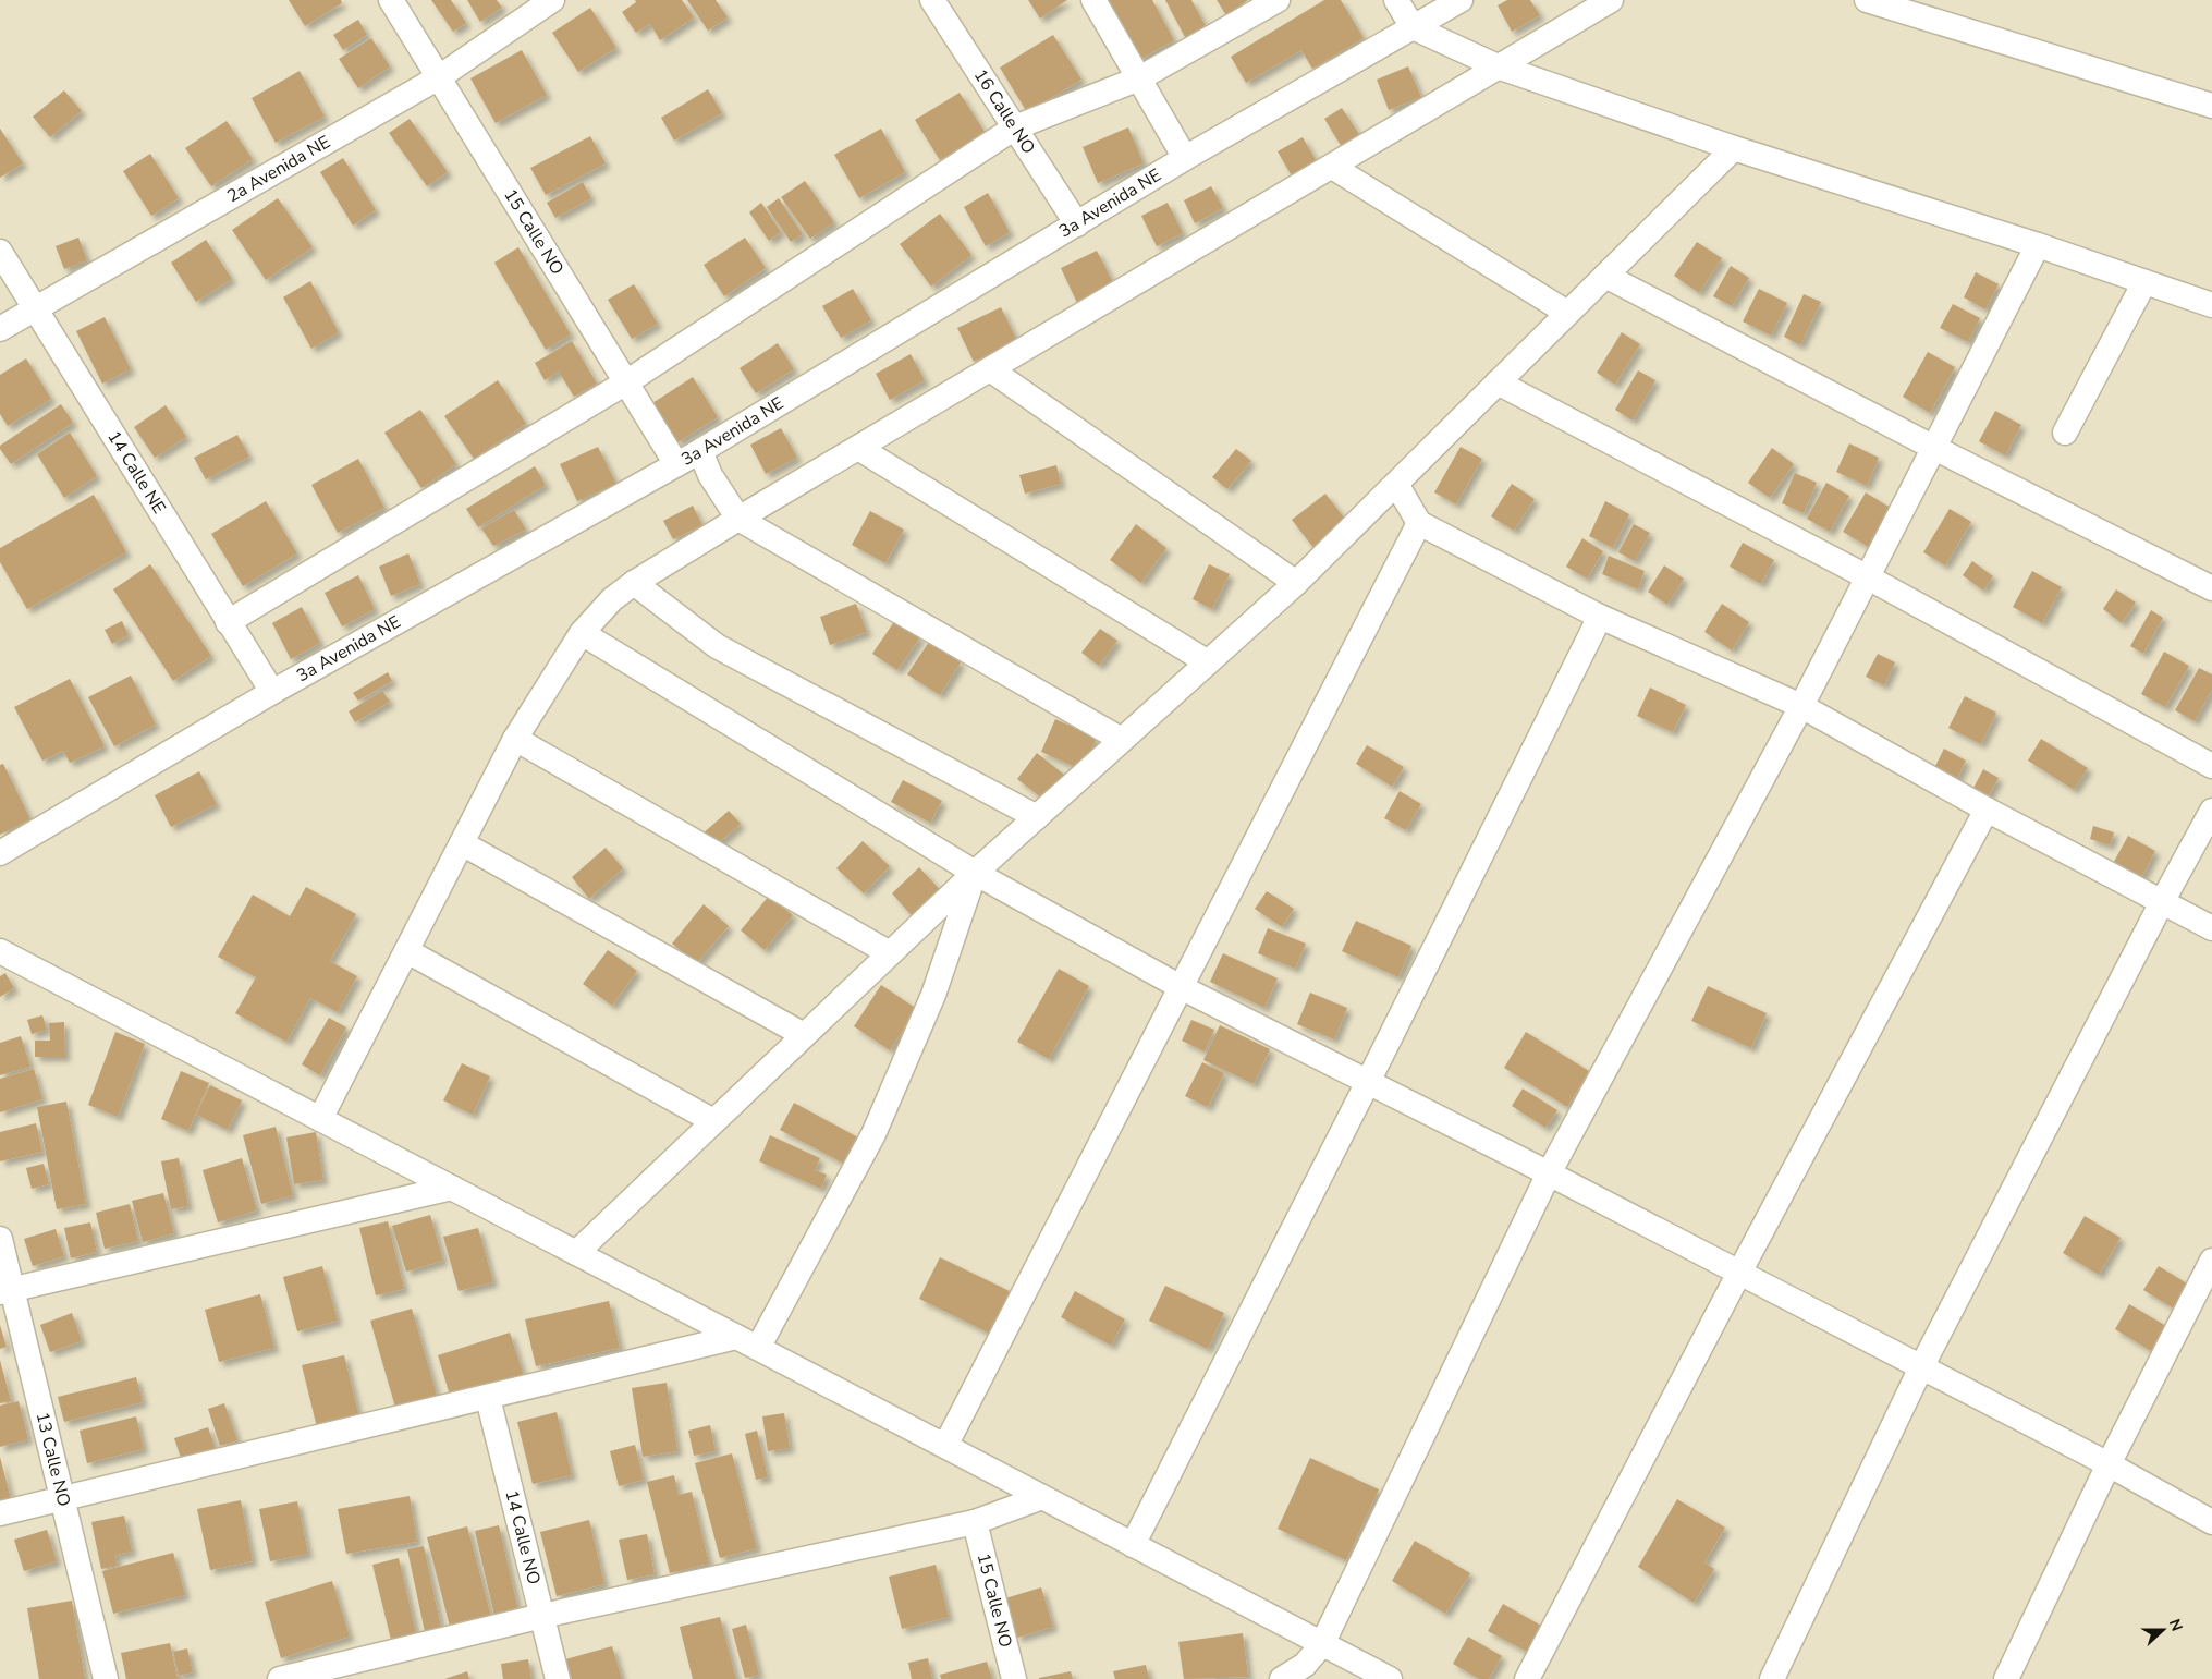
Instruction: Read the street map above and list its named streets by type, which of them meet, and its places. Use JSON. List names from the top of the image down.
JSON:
{
  "streets": {
    "street": [
      "16 Calle NO",
      "2a Avenida NE",
      "3a Avenida NE",
      "15 Calle NO",
      "14 Calle NE",
      "13 Calle NO",
      "14 Calle NO"
    ]
  },
  "crossings": [
    ["16 Calle NO", "3a Avenida NE"],
    ["2a Avenida NE", "15 Calle NO"],
    ["2a Avenida NE", "14 Calle NE"],
    ["3a Avenida NE", "15 Calle NO"],
    ["3a Avenida NE", "14 Calle NE"]
  ],
  "north": "right"
}
